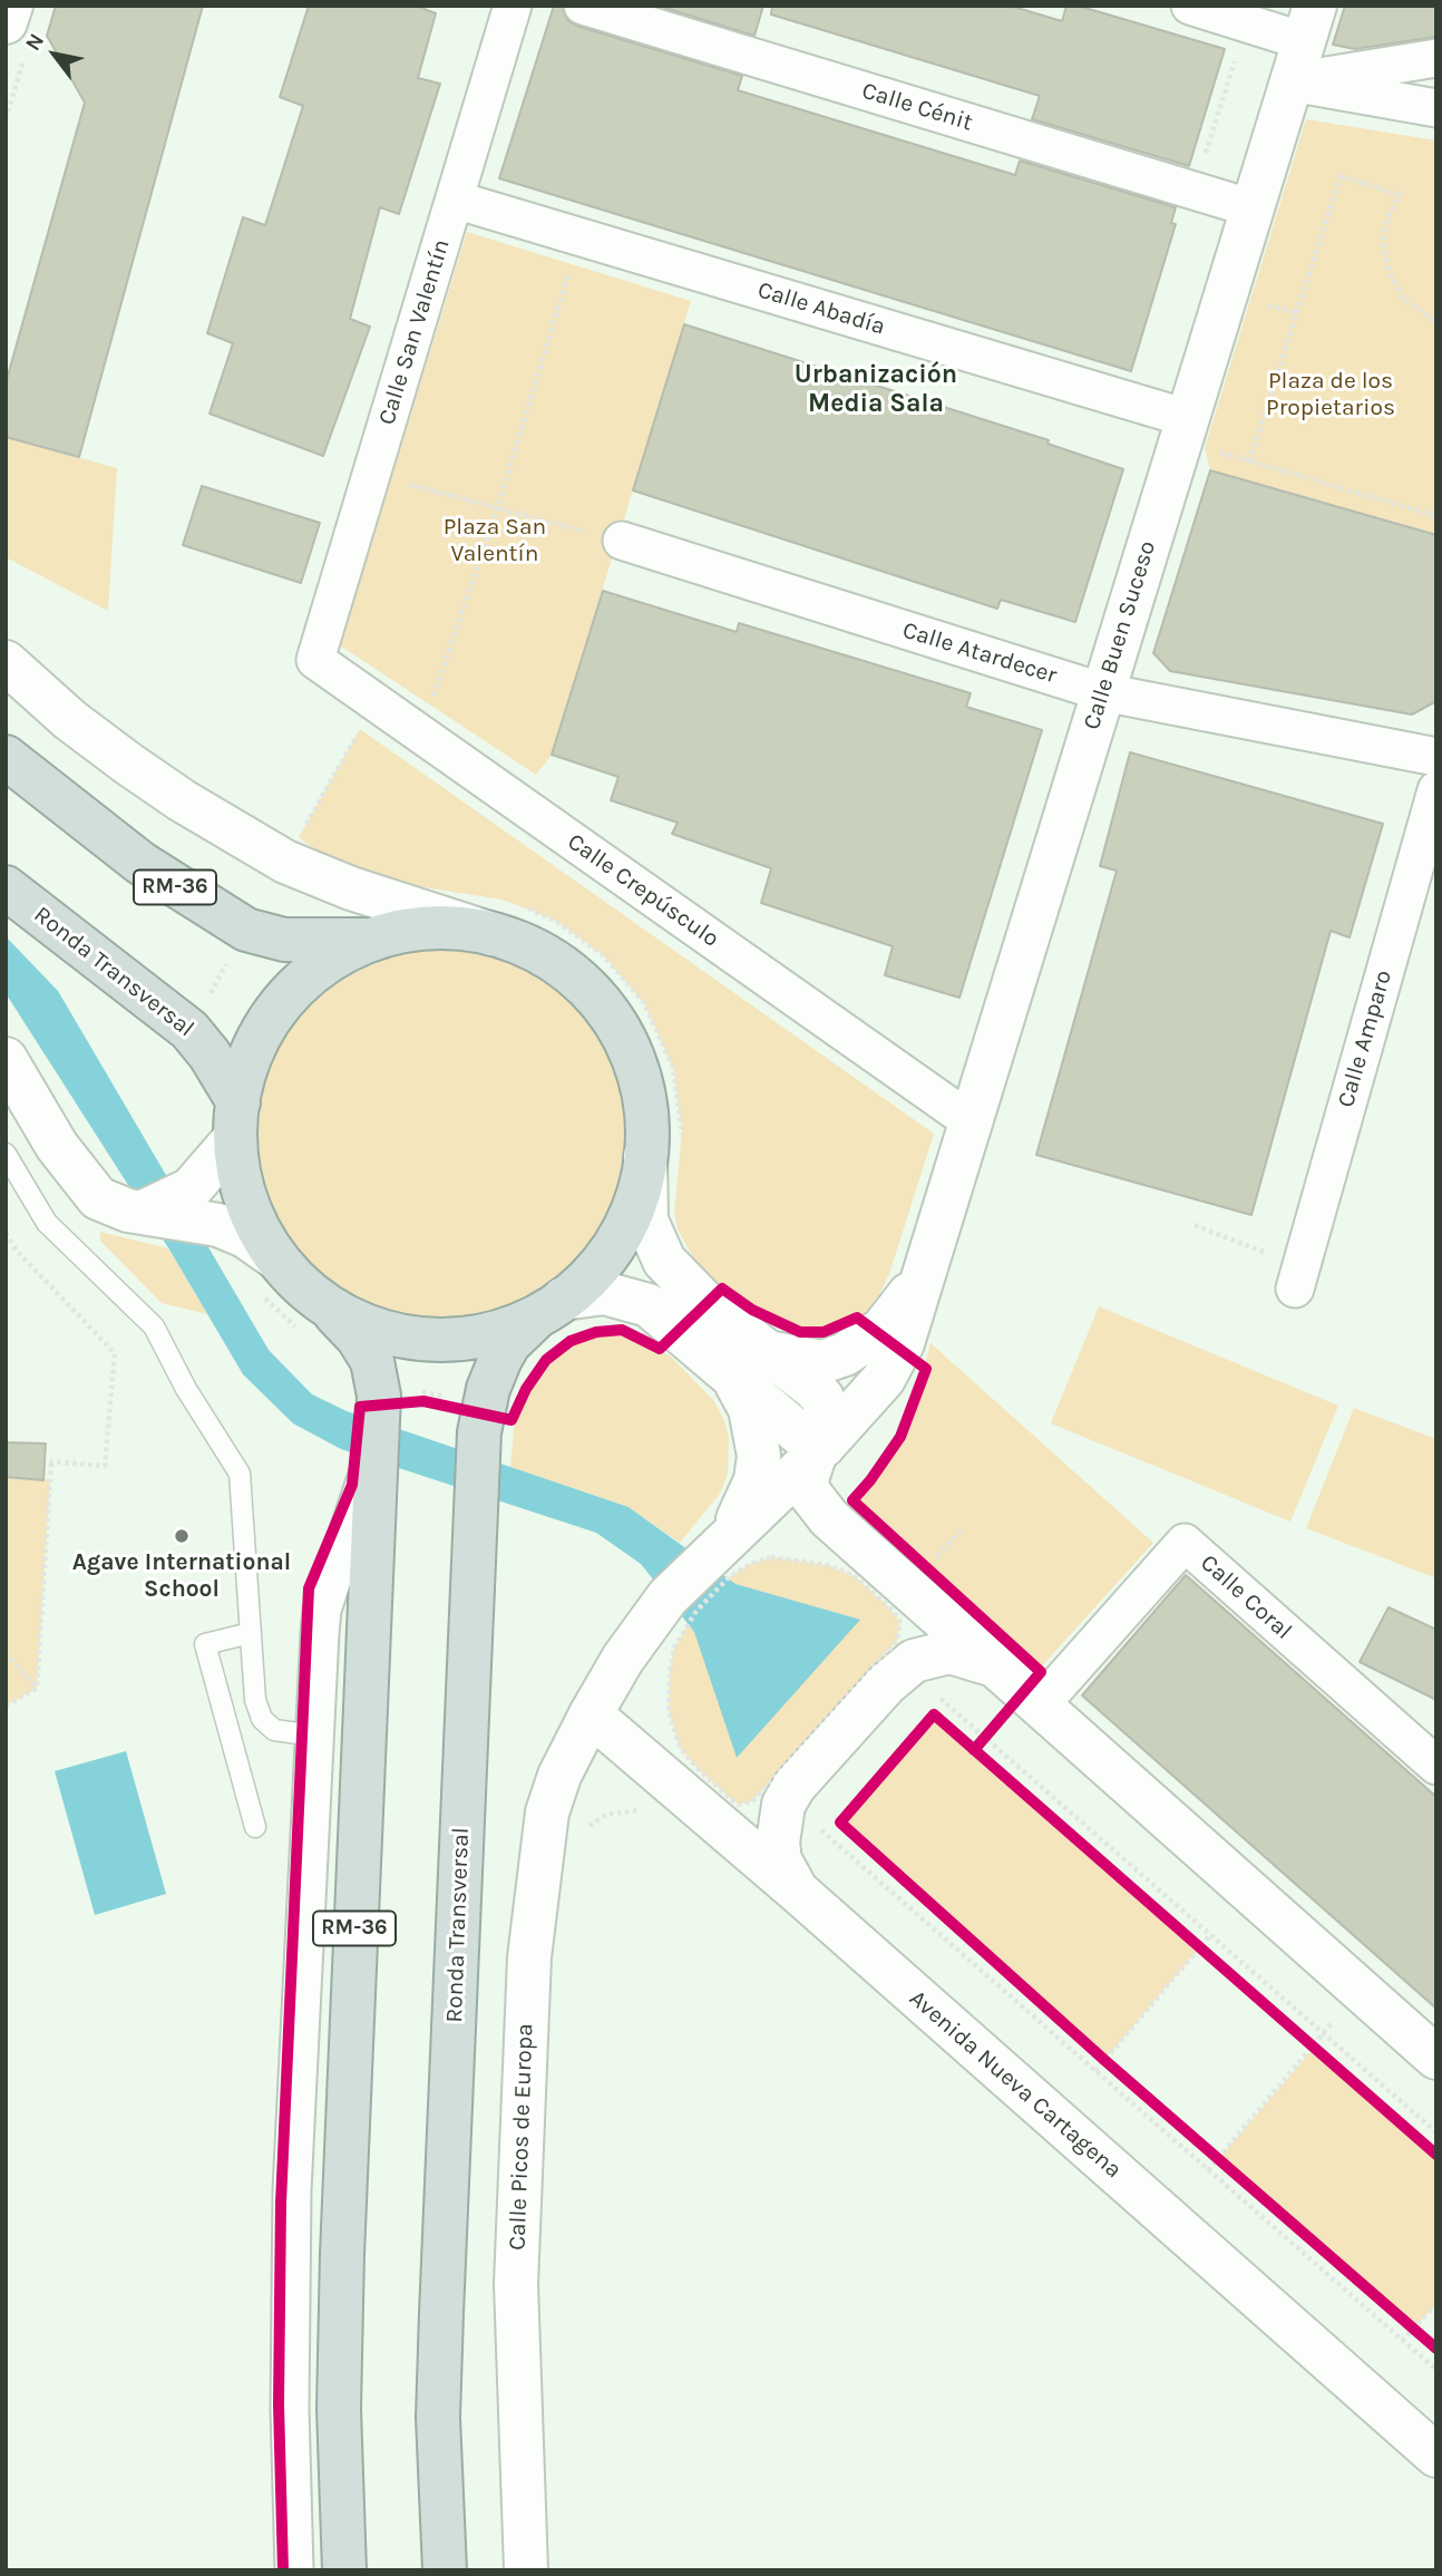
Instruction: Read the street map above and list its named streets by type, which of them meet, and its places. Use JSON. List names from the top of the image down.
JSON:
{
  "streets": {
    "highway": ["RM-36", "Ronda Transversal"],
    "main road": ["Calle Buen Suceso", "Avenida Nueva Cartagena", "Calle Picos de Europa"],
    "street": [
      "Calle Cénit",
      "Calle Abadía",
      "Calle San Valentín",
      "Calle Atardecer",
      "Calle Crepúsculo",
      "Calle Amparo",
      "Calle Coral"
    ]
  },
  "crossings": [
    ["Calle Cénit", "Calle Buen Suceso"],
    ["Calle Abadía", "Calle San Valentín"],
    ["Calle Abadía", "Calle Buen Suceso"],
    ["Calle San Valentín", "Calle Crepúsculo"],
    ["Calle Buen Suceso", "Calle Atardecer"],
    ["Calle Buen Suceso", "Calle Crepúsculo"],
    ["Calle Buen Suceso", "Calle Picos de Europa"],
    ["RM-36", "Ronda Transversal"],
    ["Avenida Nueva Cartagena", "Calle Picos de Europa"]
  ],
  "districts": ["Urbanización Media Sala"],
  "parks": ["Plaza de los Propietarios", "Plaza San Valentín"],
  "places": ["Agave International School"],
  "north": "top left"
}
